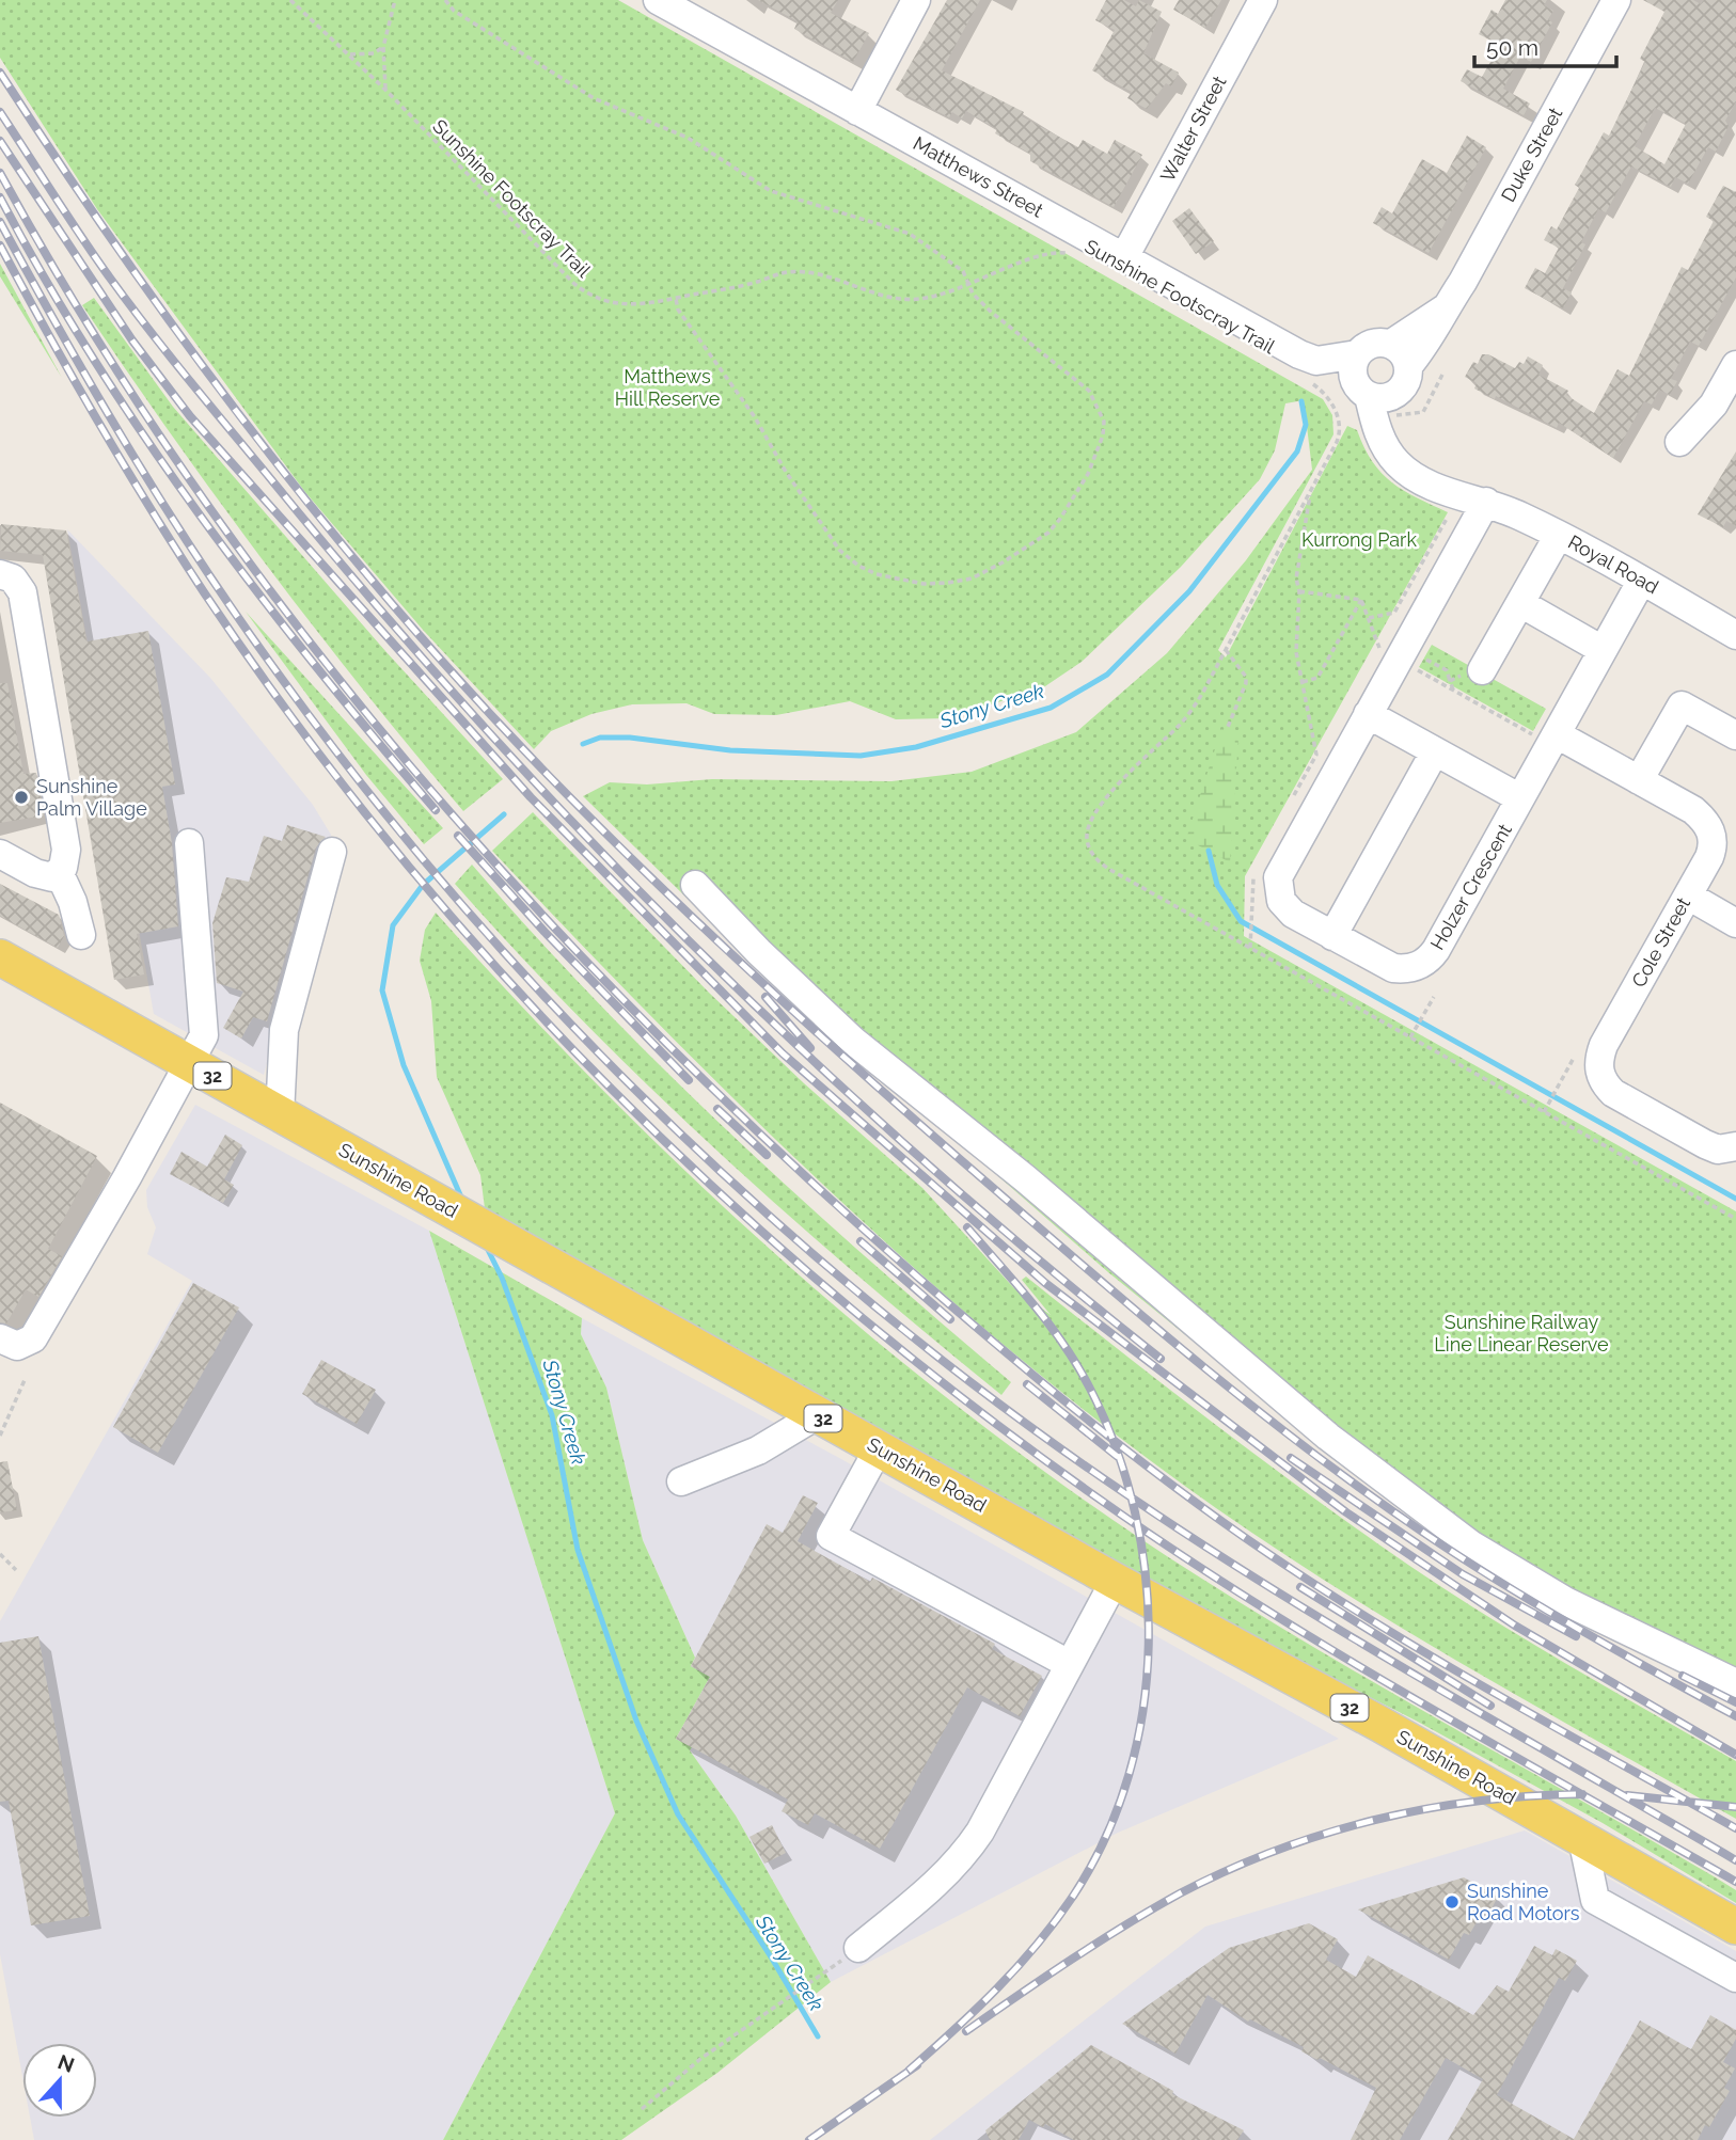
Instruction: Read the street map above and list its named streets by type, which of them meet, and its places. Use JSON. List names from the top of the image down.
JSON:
{
  "streets": {
    "main road": ["32", "Sunshine Road"],
    "street": [
      "Walter Street",
      "Duke Street",
      "Matthews Street",
      "Royal Road",
      "Holzer Crescent",
      "Cole Street"
    ],
    "path": ["Sunshine Footscray Trail"]
  },
  "crossings": [
    ["Walter Street", "Matthews Street"],
    ["Duke Street", "Matthews Street"],
    ["Duke Street", "Royal Road"],
    ["Matthews Street", "Royal Road"],
    ["Royal Road", "Holzer Crescent"],
    ["Holzer Crescent", "Cole Street"]
  ],
  "water": ["Stony Creek"],
  "parks": ["Matthews Hill Reserve", "Kurrong Park", "Sunshine Railway Line Linear Reserve"],
  "places": ["Sunshine Palm Village", "Sunshine Road Motors"],
  "scale_bar": "50 m",
  "north": "top"
}
